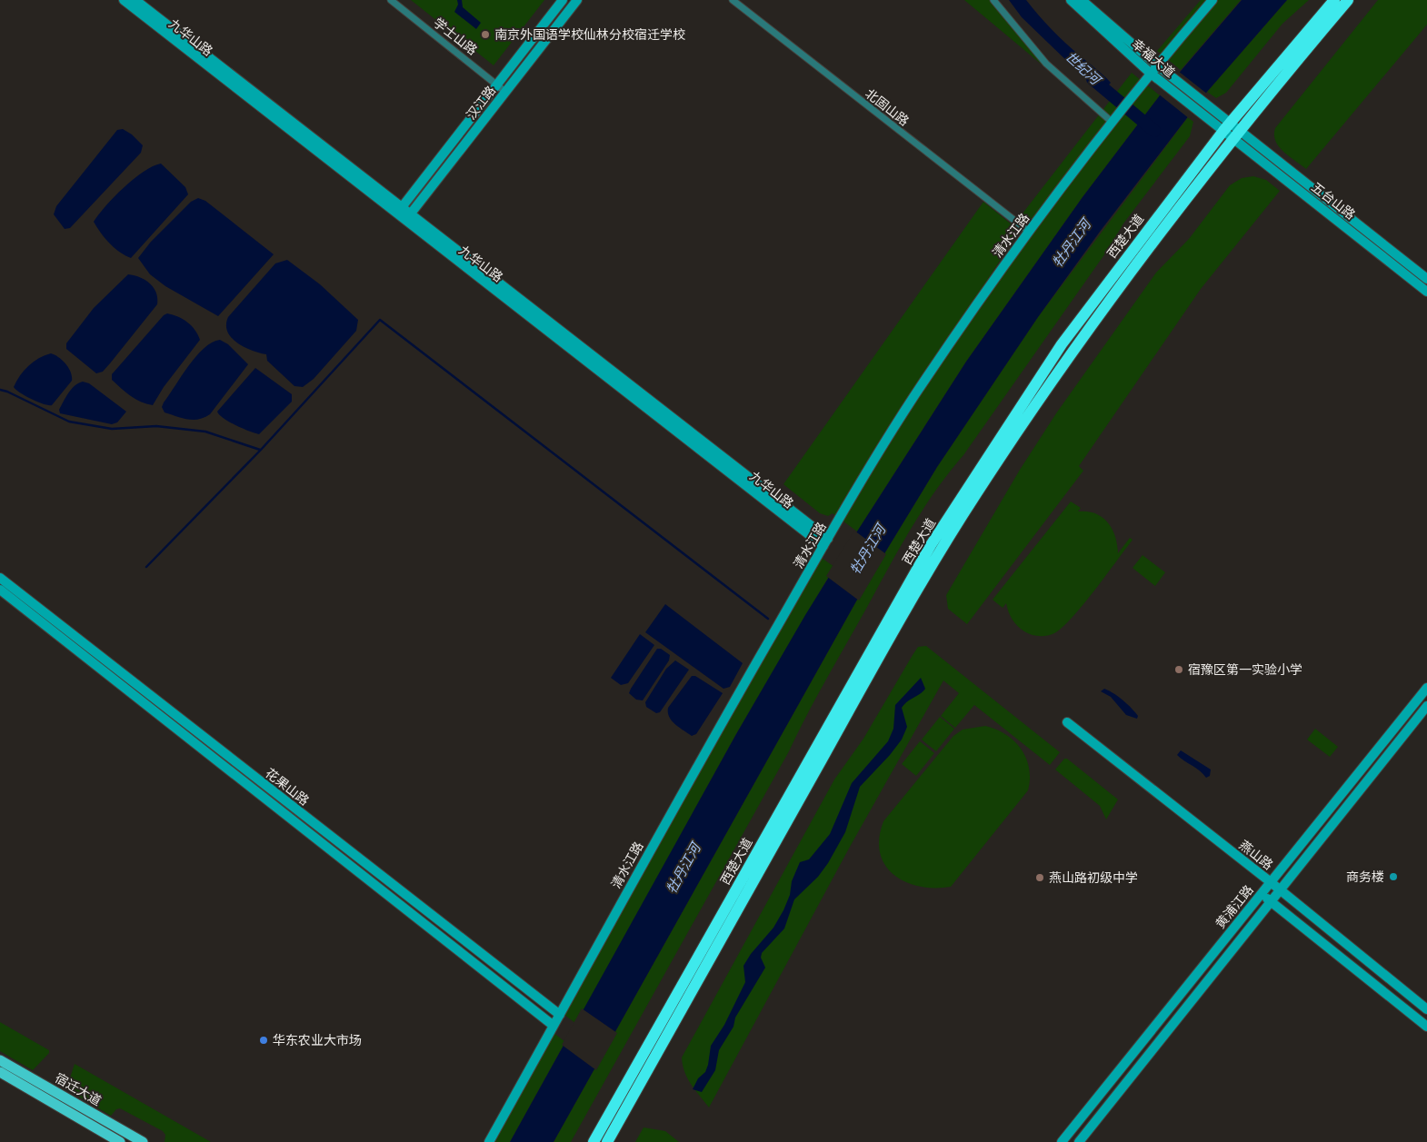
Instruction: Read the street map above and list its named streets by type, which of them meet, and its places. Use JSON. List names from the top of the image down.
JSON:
{
  "streets": {
    "highway": ["西楚大道"],
    "main road": ["宿迁大道"],
    "street": [
      "学士山路",
      "九华山路",
      "幸福大道",
      "汉江路",
      "北固山路",
      "五台山路",
      "清水江路",
      "花果山路",
      "燕山路",
      "黄浦江路"
    ]
  },
  "crossings": [
    ["学士山路", "汉江路"],
    ["九华山路", "汉江路"],
    ["九华山路", "清水江路"],
    ["幸福大道", "五台山路"],
    ["幸福大道", "清水江路"],
    ["幸福大道", "西楚大道"],
    ["北固山路", "清水江路"],
    ["五台山路", "西楚大道"],
    ["清水江路", "花果山路"],
    ["燕山路", "黄浦江路"]
  ],
  "water": ["世纪河", "牡丹江河"],
  "places": [
    "南京外国语学校仙林分校宿迁学校",
    "宿豫区第一实验小学",
    "商务楼",
    "燕山路初级中学",
    "华东农业大市场"
  ]
}
